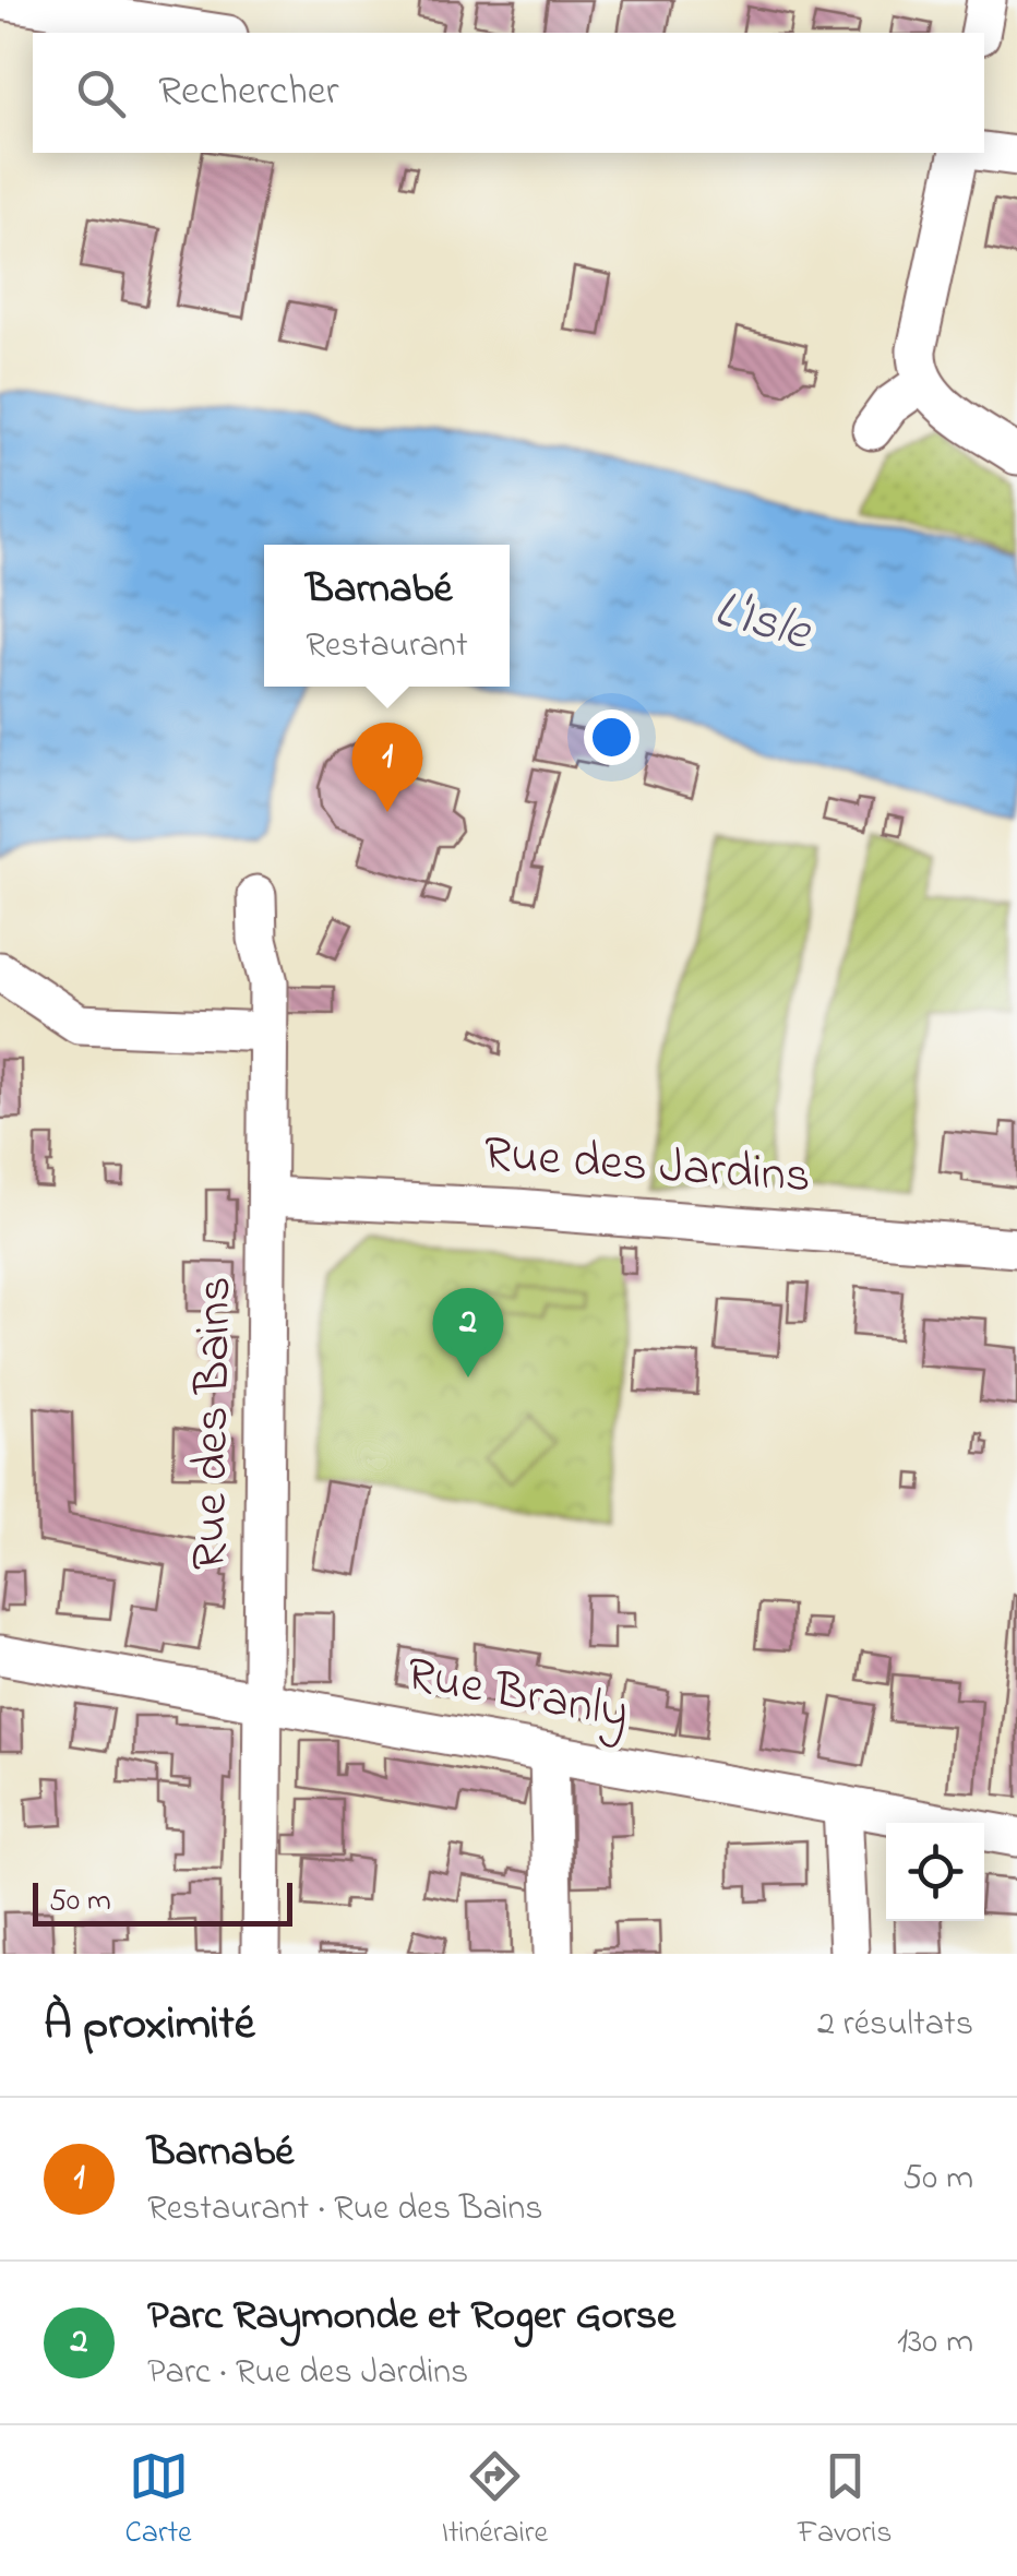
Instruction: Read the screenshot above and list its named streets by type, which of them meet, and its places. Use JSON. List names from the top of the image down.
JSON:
{
  "streets": {
    "street": ["Rue des Jardins", "Rue des Bains", "Rue Branly"]
  },
  "crossings": [
    ["Rue des Jardins", "Rue des Bains"],
    ["Rue des Bains", "Rue Branly"]
  ],
  "water": ["L'Isle"],
  "scale_bar": "50 m",
  "page": {
    "search": "Rechercher",
    "popup": ["Barnabé", "Restaurant"],
    "pins": ["1", "2"],
    "scale": "50 m",
    "heading": ["À proximité", "2 résultats"],
    "list": [
      {
        "mark": "1",
        "name": "Barnabé",
        "note": "Restaurant · Rue des Bains",
        "value": "50 m"
      },
      {
        "mark": "2",
        "name": "Parc Raymonde et Roger Gorse",
        "note": "Parc · Rue des Jardins",
        "value": "130 m"
      }
    ],
    "nav": ["Carte", "Itinéraire", "Favoris"]
  }
}
